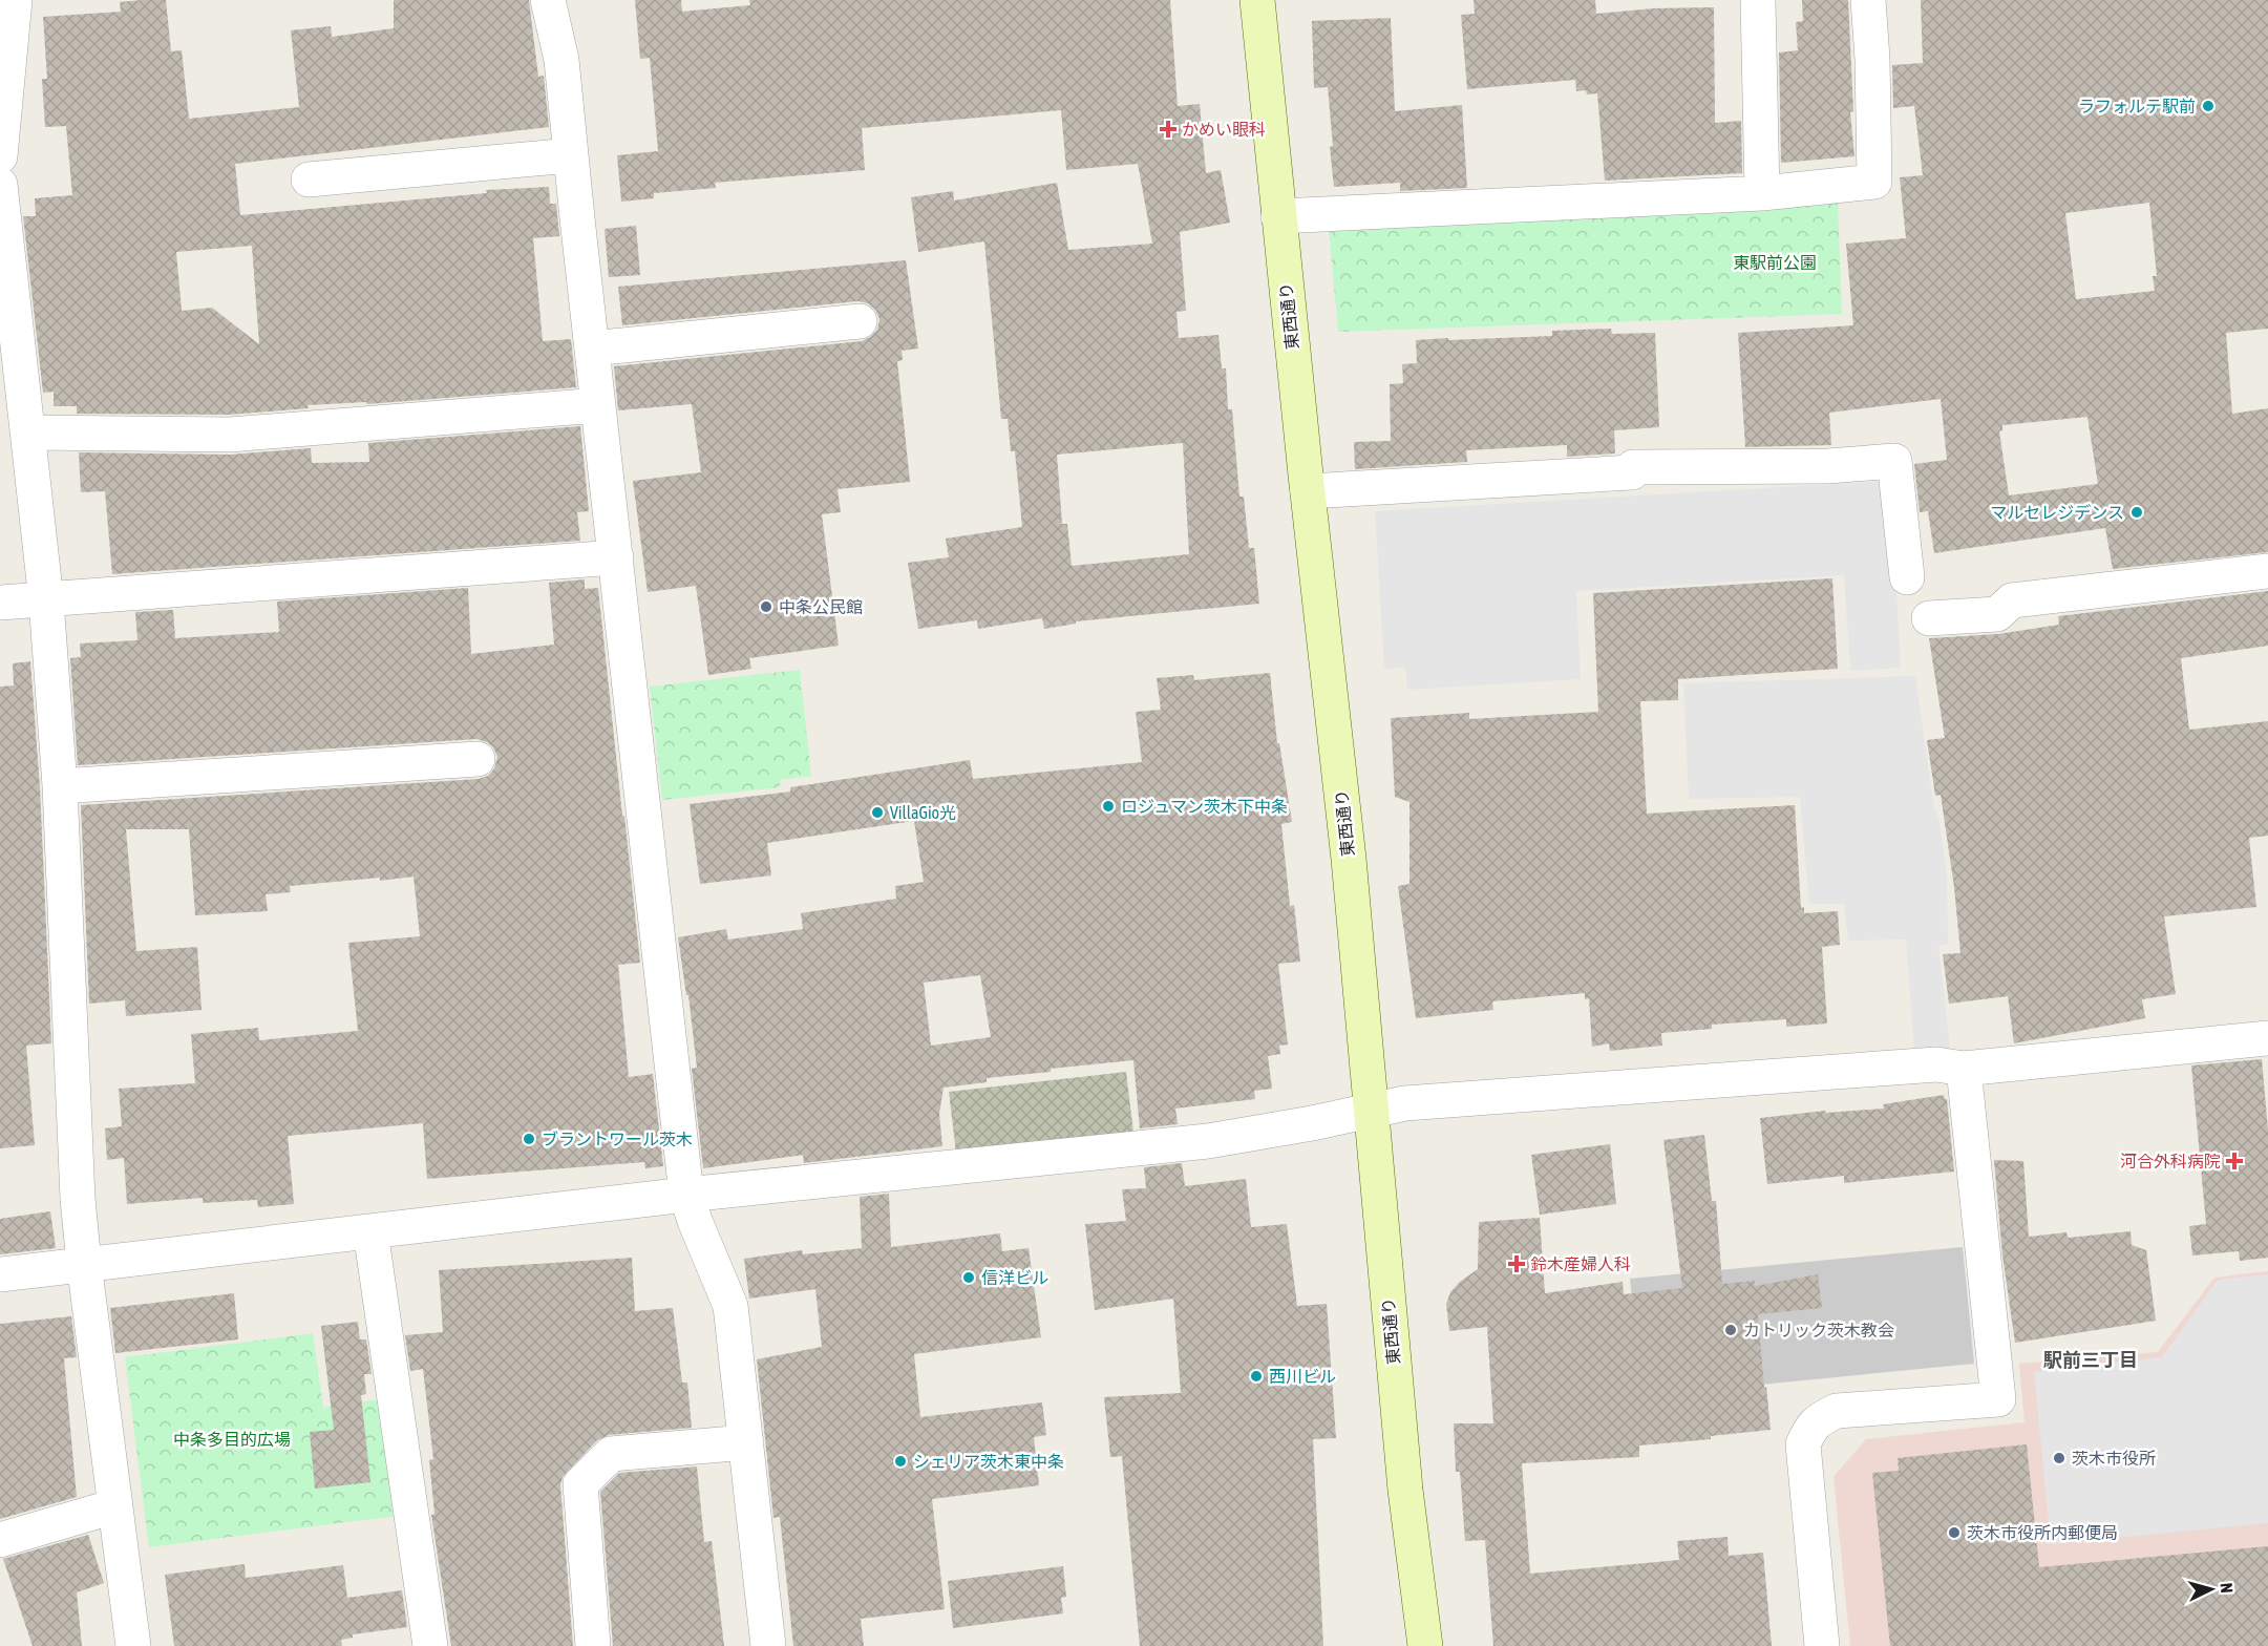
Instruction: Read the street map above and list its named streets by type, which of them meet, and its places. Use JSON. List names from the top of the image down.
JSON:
{
  "streets": {
    "street": ["東西通り"]
  },
  "districts": ["駅前三丁目"],
  "parks": ["東駅前公園", "中条多目的広場"],
  "places": {
    "other": [
      "ラフォルテ駅前",
      "マルセレジデンス",
      "中条公民館",
      "ロジュマン茨木下中条",
      "VillaGio光",
      "ブラントワール茨木",
      "信洋ビル",
      "カトリック茨木教会",
      "西川ビル",
      "茨木市役所",
      "シェリア茨木東中条",
      "茨木市役所内郵便局"
    ],
    "health": ["かめい眼科", "河合外科病院", "鈴木産婦人科"]
  },
  "north": "right"
}
